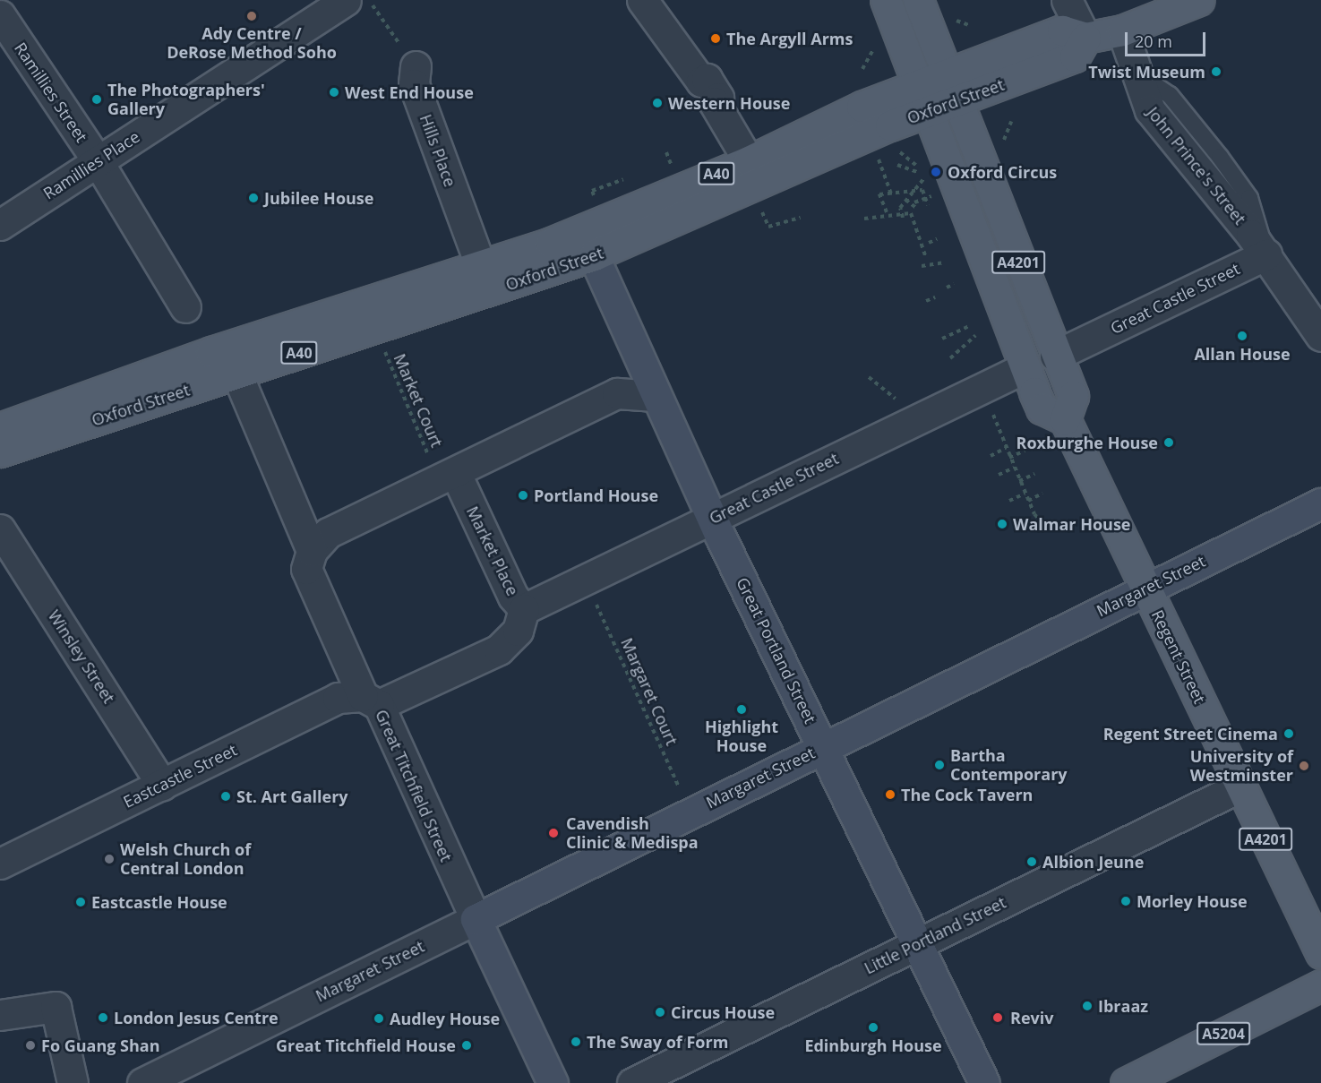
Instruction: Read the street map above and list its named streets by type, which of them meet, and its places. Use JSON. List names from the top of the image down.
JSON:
{
  "streets": {
    "main road": [
      "Oxford Street",
      "A40",
      "A4201",
      "Regent Street",
      "A5204"
    ],
    "street": [
      "Ramillies Street",
      "Hills Place",
      "Ramillies Place",
      "John Prince's Street",
      "Great Castle Street",
      "Market Place",
      "Margaret Street",
      "Great Portland Street",
      "Winsley Street",
      "Eastcastle Street",
      "Great Titchfield Street",
      "Little Portland Street"
    ],
    "path": ["Market Court", "Margaret Court"]
  },
  "crossings": [
    ["Ramillies Street", "Ramillies Place"],
    ["Oxford Street", "Hills Place"],
    ["Oxford Street", "John Prince's Street"],
    ["Oxford Street", "A4201"],
    ["Oxford Street", "Great Portland Street"],
    ["Oxford Street", "Great Titchfield Street"],
    ["John Prince's Street", "Great Castle Street"],
    ["A4201", "Great Castle Street"],
    ["A4201", "Regent Street"],
    ["Great Castle Street", "Market Place"],
    ["Great Castle Street", "Great Portland Street"],
    ["Great Castle Street", "Margaret Court"],
    ["Market Court", "Market Place"],
    ["Market Place", "Eastcastle Street"],
    ["Market Place", "Great Titchfield Street"],
    ["Margaret Street", "Great Portland Street"],
    ["Margaret Street", "Regent Street"],
    ["Margaret Street", "Margaret Court"],
    ["Margaret Street", "Great Titchfield Street"],
    ["Great Portland Street", "Little Portland Street"],
    ["Winsley Street", "Eastcastle Street"],
    ["Regent Street", "Little Portland Street"],
    ["Eastcastle Street", "Great Titchfield Street"]
  ],
  "places": [
    "Ady Centre / DeRose Method Soho",
    "The Argyll Arms",
    "Twist Museum",
    "West End House",
    "The Photographers' Gallery",
    "Western House",
    "Oxford Circus",
    "Jubilee House",
    "Allan House",
    "Roxburghe House",
    "Portland House",
    "Walmar House",
    "Highlight House",
    "Regent Street Cinema",
    "Bartha Contemporary",
    "University of Westminster",
    "The Cock Tavern",
    "St. Art Gallery",
    "Cavendish Clinic & Medispa",
    "Welsh Church of Central London",
    "Albion Jeune",
    "Morley House",
    "Eastcastle House",
    "Ibraaz",
    "Circus House",
    "London Jesus Centre",
    "Reviv",
    "Audley House",
    "Edinburgh House",
    "The Sway of Form",
    "Fo Guang Shan",
    "Great Titchfield House"
  ],
  "scale_bar": "20 m"
}
